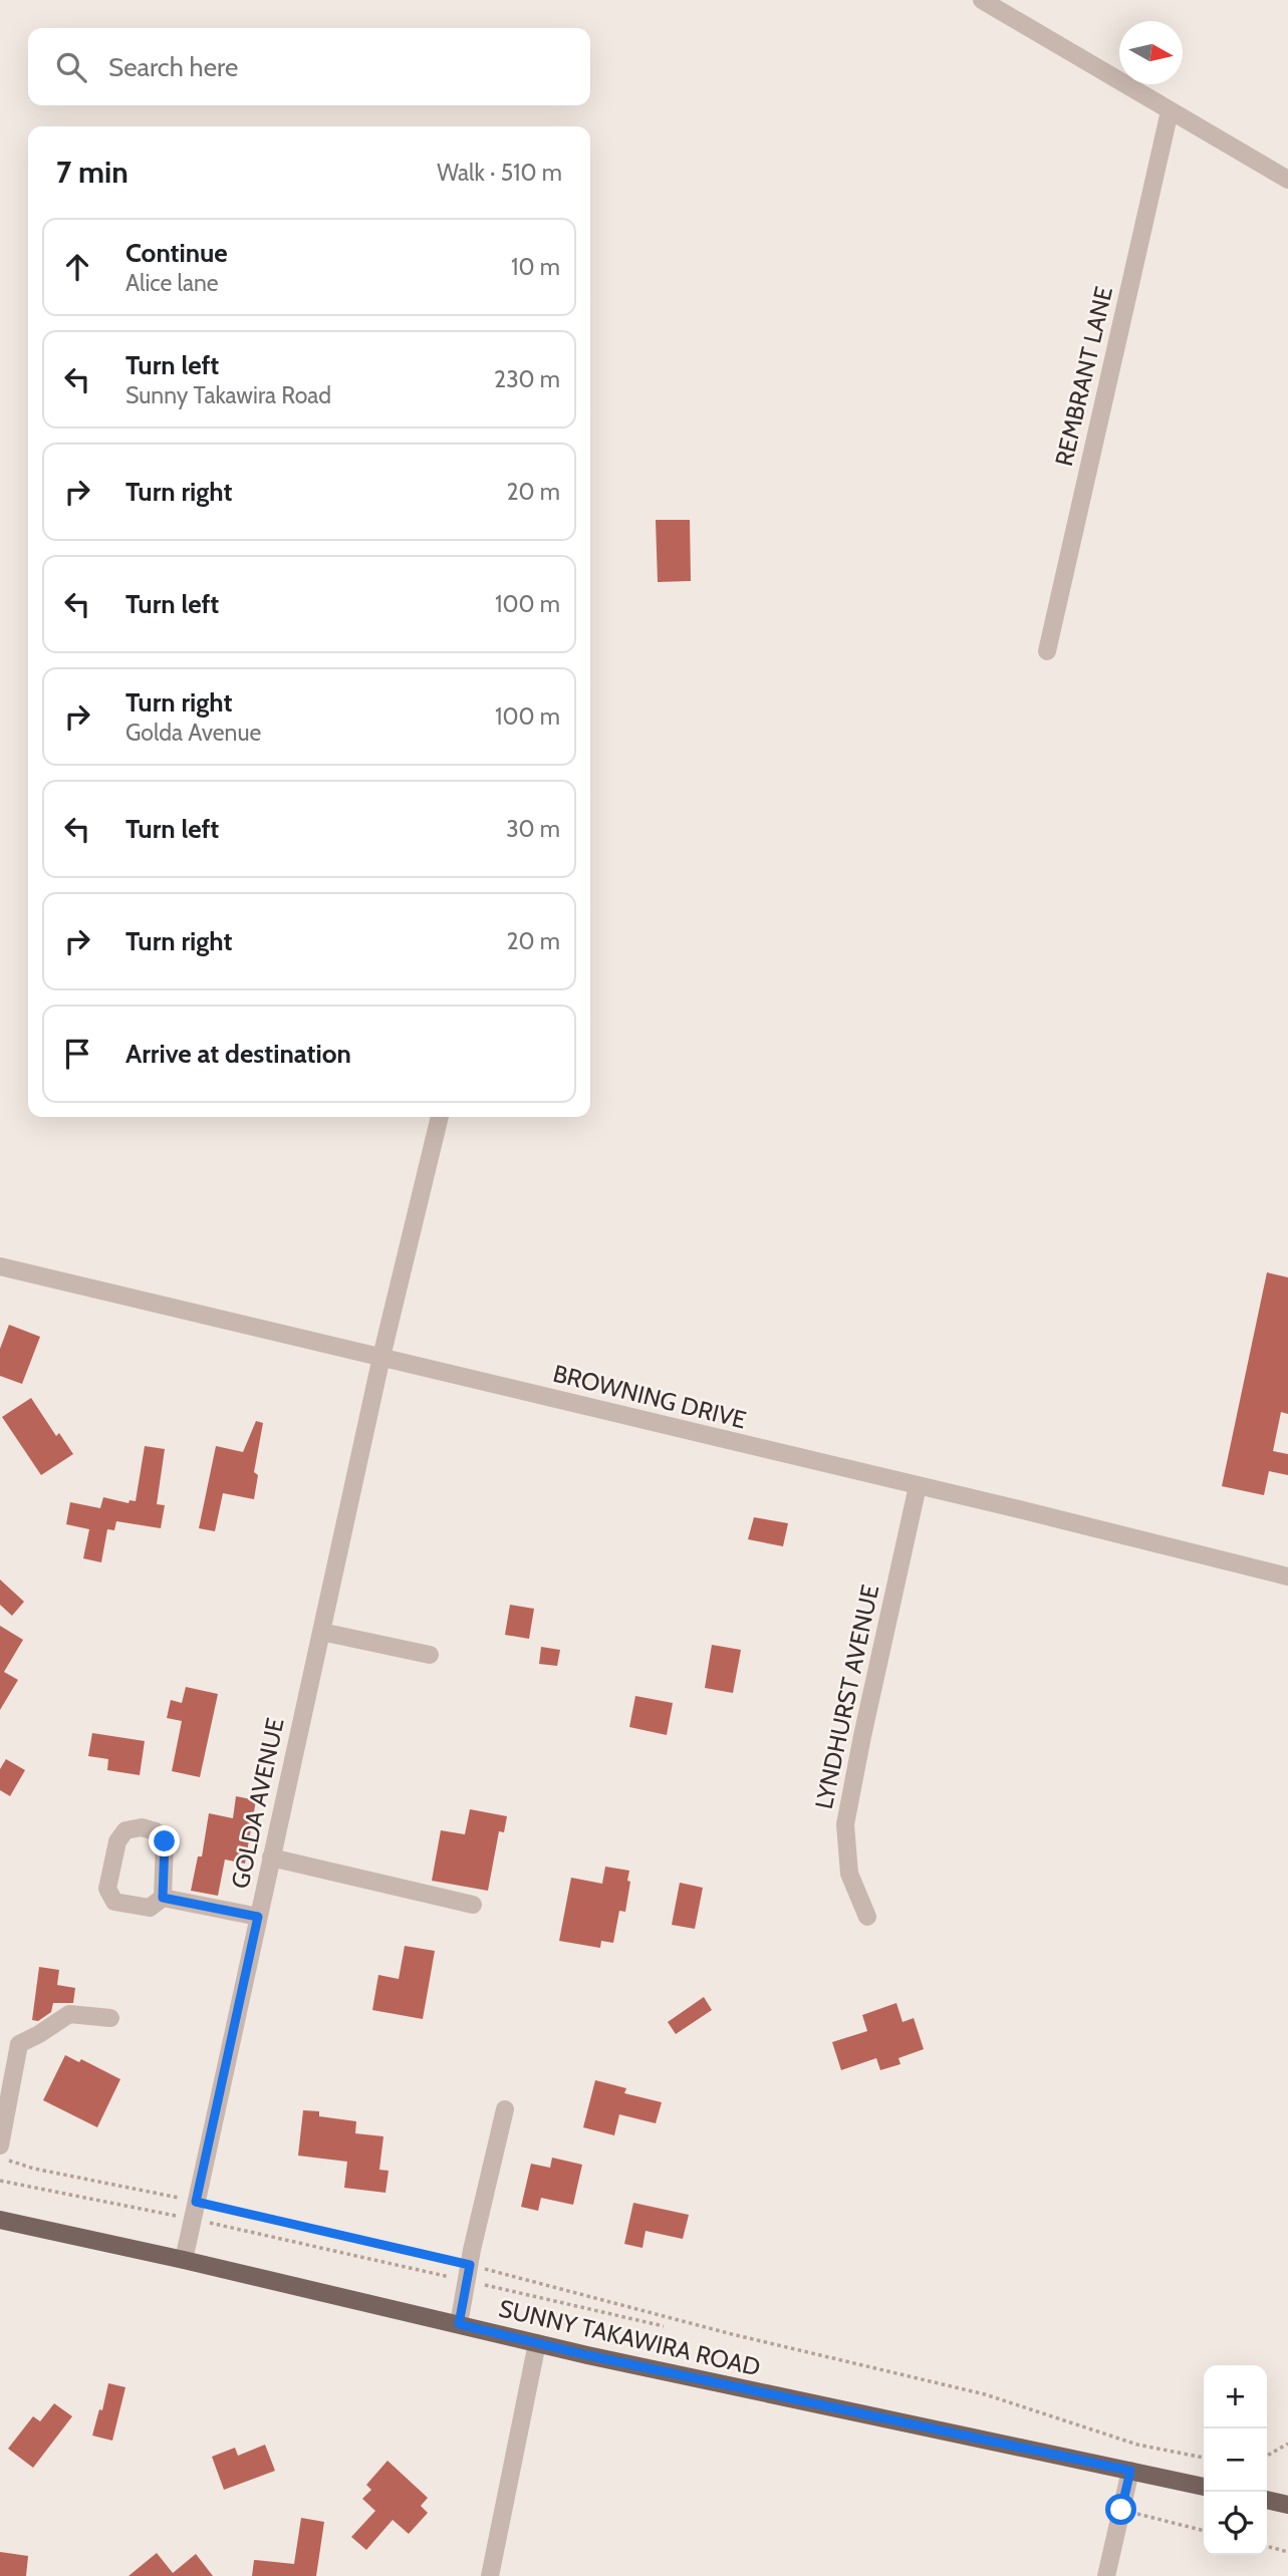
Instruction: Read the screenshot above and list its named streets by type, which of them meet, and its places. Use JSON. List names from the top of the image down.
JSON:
{
  "streets": {
    "main road": ["SUNNY TAKAWIRA ROAD"],
    "street": [
      "REMBRANT LANE",
      "BROWNING DRIVE",
      "LYNDHURST AVENUE",
      "GOLDA AVENUE"
    ]
  },
  "crossings": [
    ["BROWNING DRIVE", "LYNDHURST AVENUE"],
    ["BROWNING DRIVE", "GOLDA AVENUE"],
    ["GOLDA AVENUE", "SUNNY TAKAWIRA ROAD"]
  ],
  "north": "right",
  "page": {
    "search": "Search here",
    "heading": ["7 min", "Walk · 510 m"],
    "list": [
      ["Continue", "Alice lane", "10 m"],
      ["Turn left", "Sunny Takawira Road", "230 m"],
      ["Turn right", "20 m"],
      ["Turn left", "100 m"],
      ["Turn right", "Golda Avenue", "100 m"],
      ["Turn left", "30 m"],
      ["Turn right", "20 m"],
      "Arrive at destination"
    ],
    "map_buttons": ["+", "−"]
  }
}
